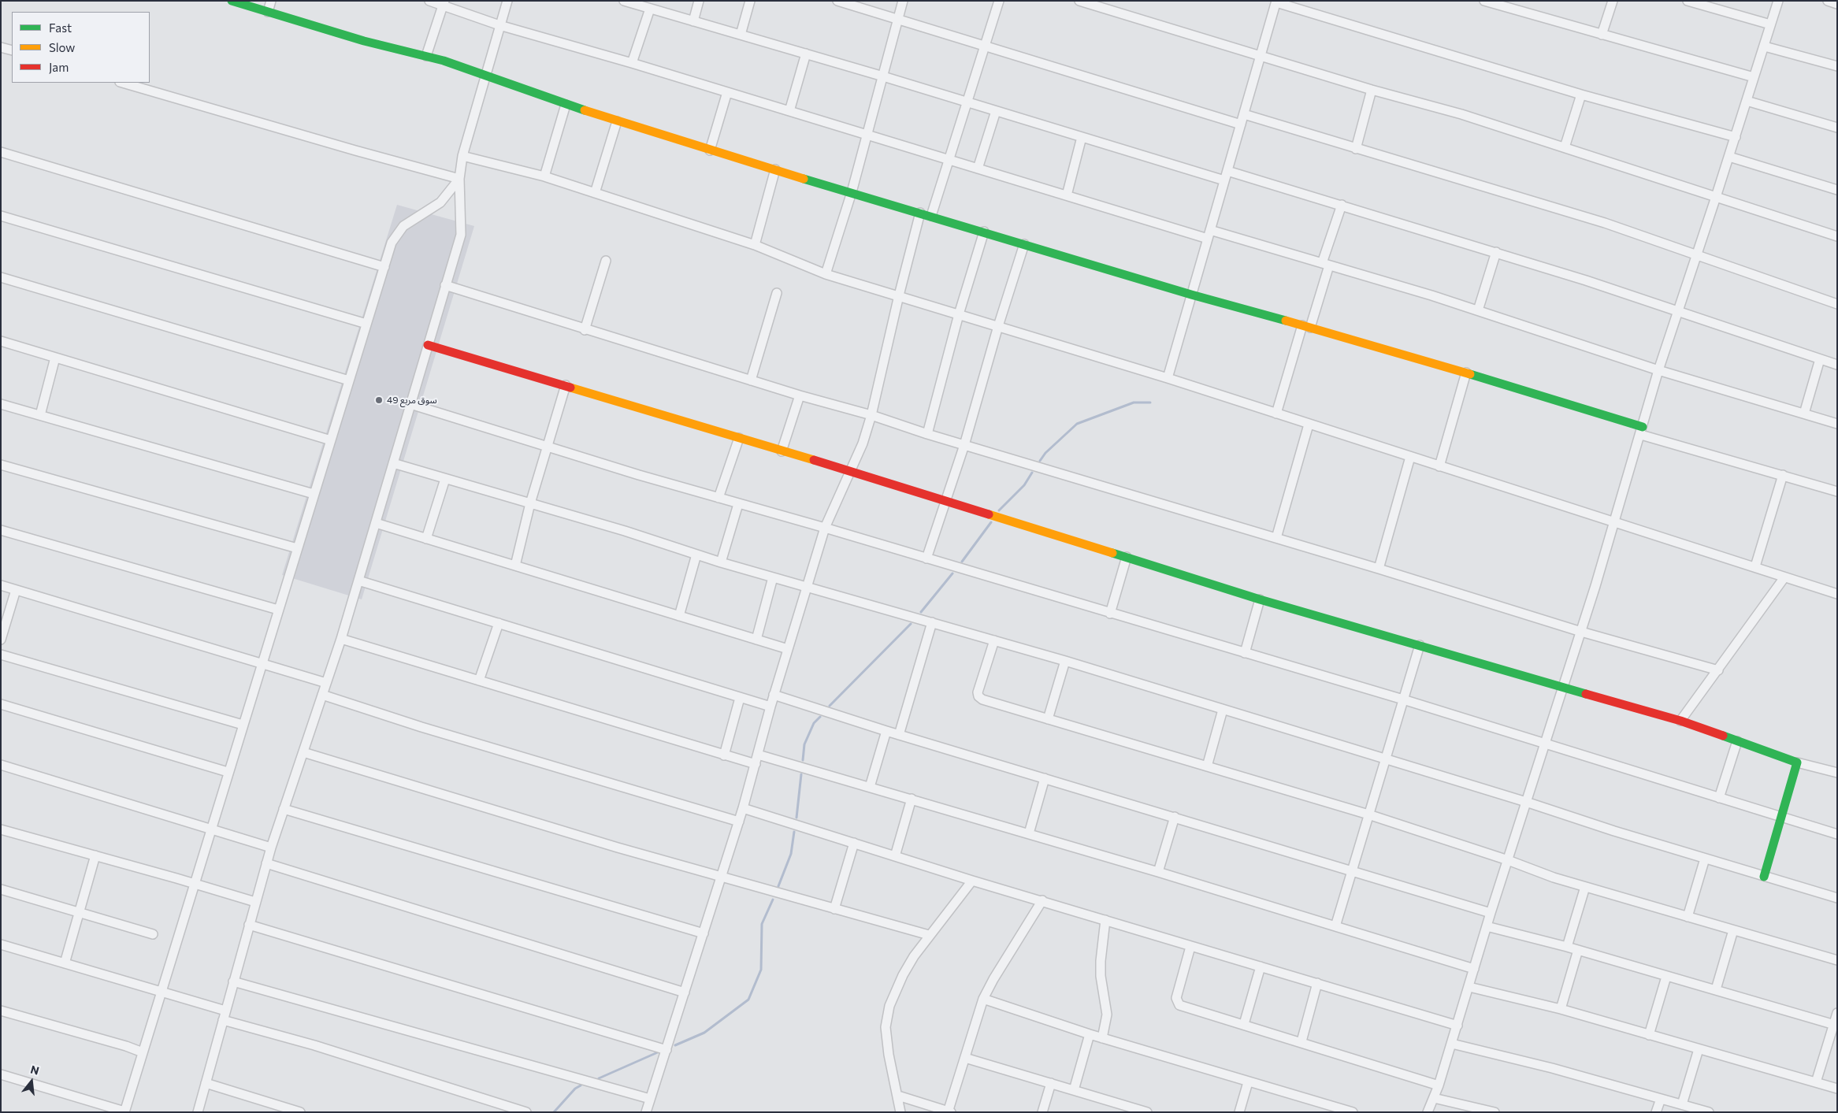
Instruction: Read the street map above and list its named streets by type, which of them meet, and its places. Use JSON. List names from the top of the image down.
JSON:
{
  "places": ["سوق مربع 49"],
  "legend": ["Fast", "Slow", "Jam"],
  "north": "top"
}
